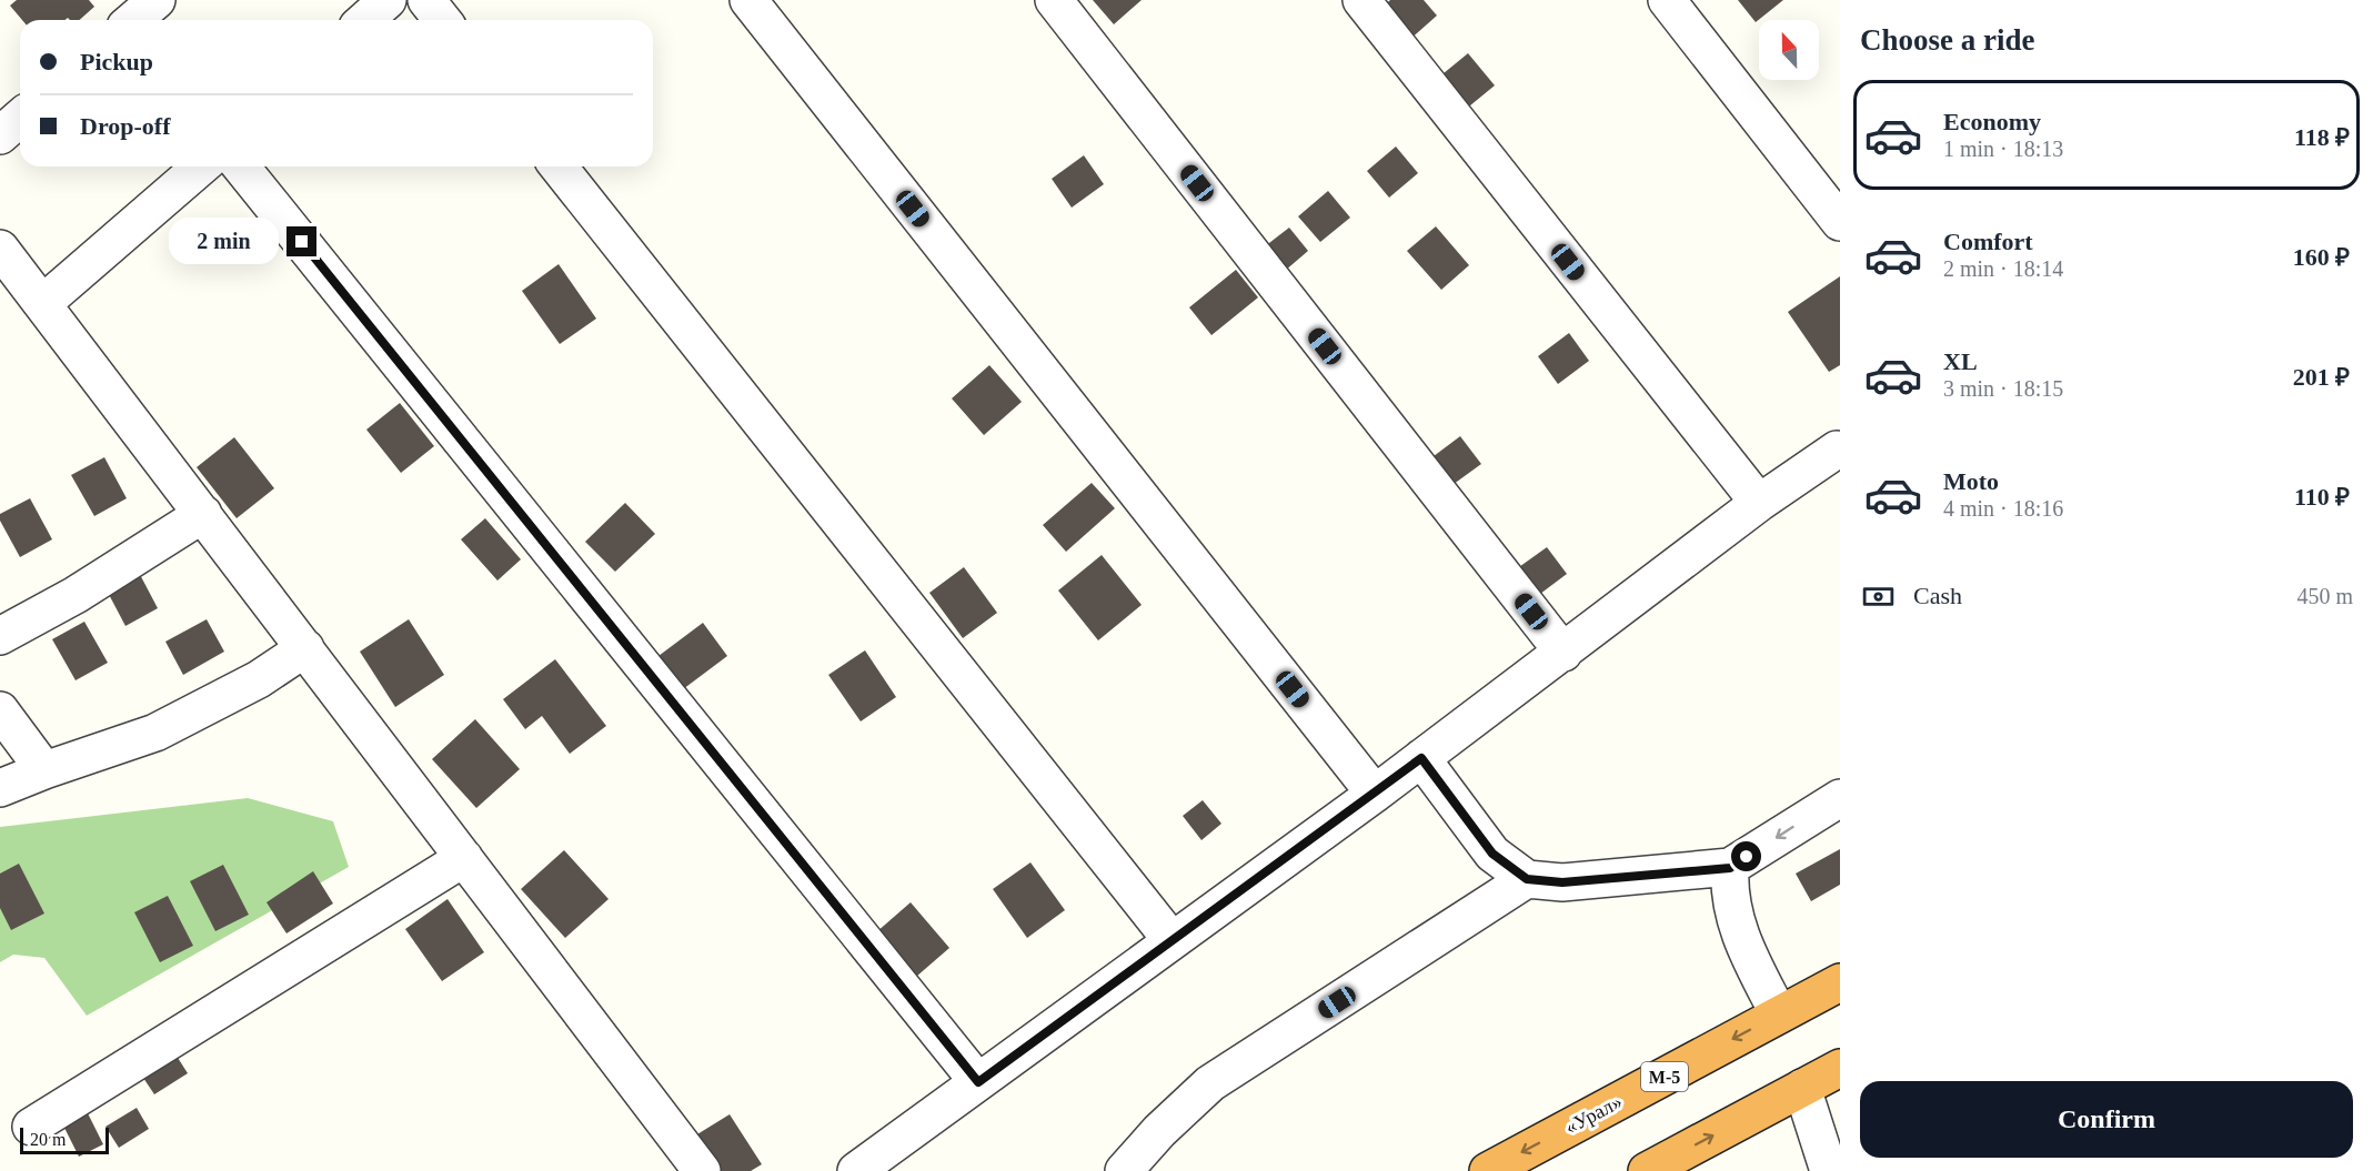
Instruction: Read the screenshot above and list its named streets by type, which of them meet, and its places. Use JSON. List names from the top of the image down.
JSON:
{
  "streets": {
    "highway": ["М-5", "«Урал»"]
  },
  "scale_bar": "20 m",
  "north": "top",
  "page": {
    "heading": "Choose a ride",
    "banner": ["Pickup", "Drop-off"],
    "list": [
      {
        "name": "Economy",
        "note": "1 min · 18:13",
        "value": "118 ₽"
      },
      {
        "name": "Comfort",
        "note": "2 min · 18:14",
        "value": "160 ₽"
      },
      {
        "name": "XL",
        "note": "3 min · 18:15",
        "value": "201 ₽"
      },
      {
        "name": "Moto",
        "note": "4 min · 18:16",
        "value": "110 ₽"
      }
    ],
    "bubble": "2 min",
    "pay": ["Cash", "450 m"],
    "buttons": "Confirm",
    "scale": "20 m"
  }
}
